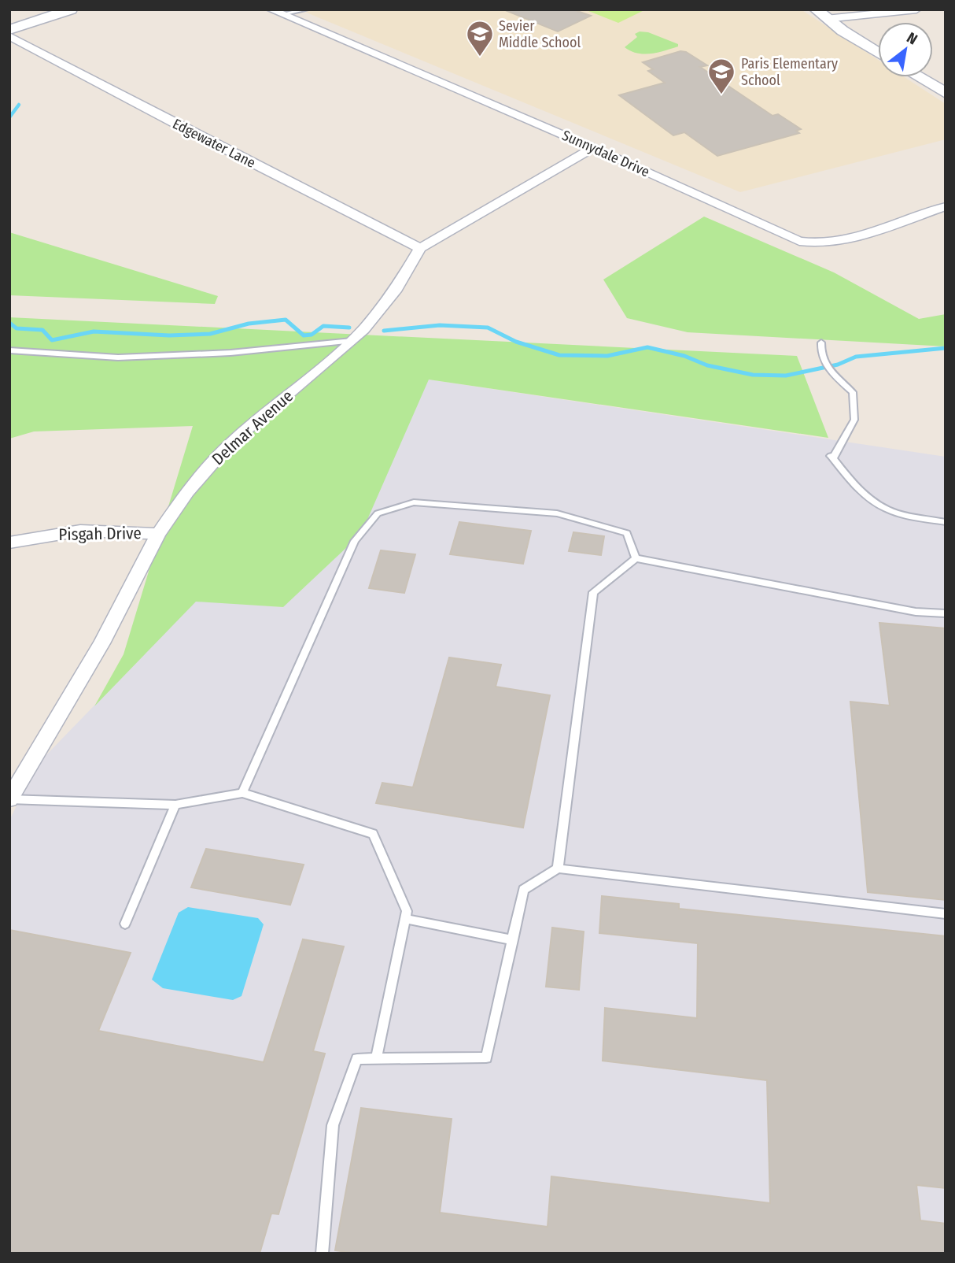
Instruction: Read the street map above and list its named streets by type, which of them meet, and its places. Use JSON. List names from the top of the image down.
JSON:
{
  "streets": {
    "street": [
      "Edgewater Lane",
      "Sunnydale Drive",
      "Delmar Avenue",
      "Pisgah Drive"
    ]
  },
  "crossings": [
    ["Edgewater Lane", "Delmar Avenue"],
    ["Sunnydale Drive", "Delmar Avenue"],
    ["Delmar Avenue", "Pisgah Drive"]
  ],
  "places": {
    "school or university": ["Sevier Middle School", "Paris Elementary School"]
  },
  "north": "top right"
}
